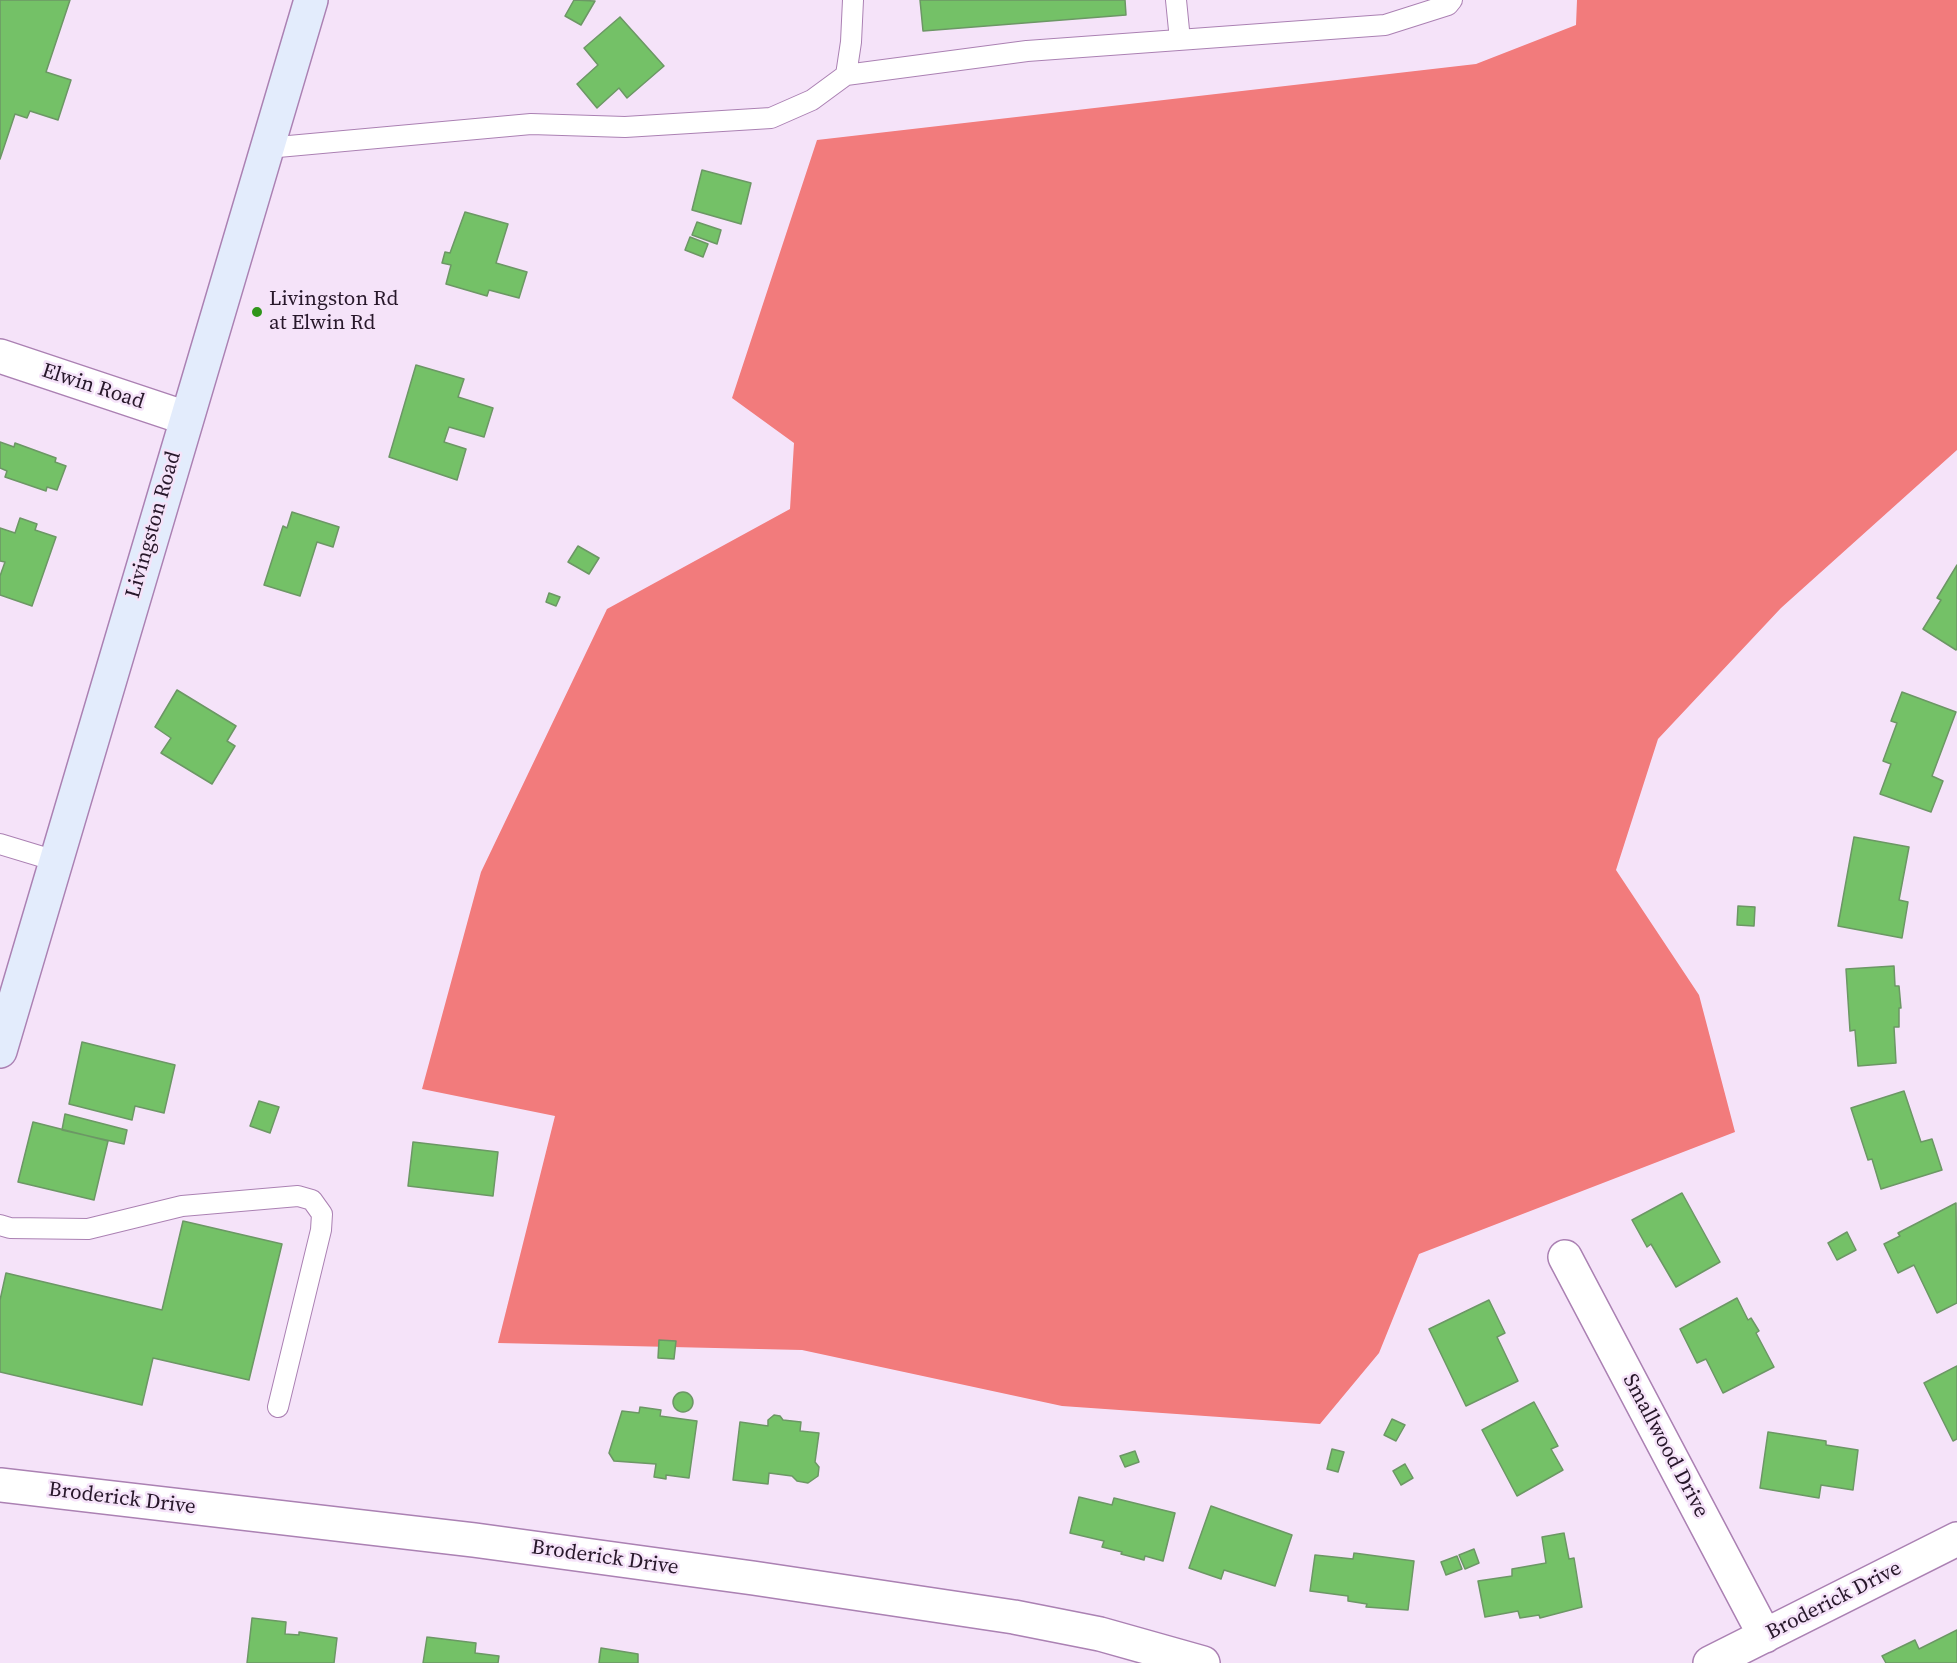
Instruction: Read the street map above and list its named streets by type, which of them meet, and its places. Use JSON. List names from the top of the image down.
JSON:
{
  "streets": {
    "main road": ["Livingston Road"],
    "street": ["Elwin Road", "Smallwood Drive", "Broderick Drive"]
  },
  "crossings": [
    ["Elwin Road", "Livingston Road"],
    ["Smallwood Drive", "Broderick Drive"]
  ],
  "places": ["Livingston Rd at Elwin Rd"]
}
